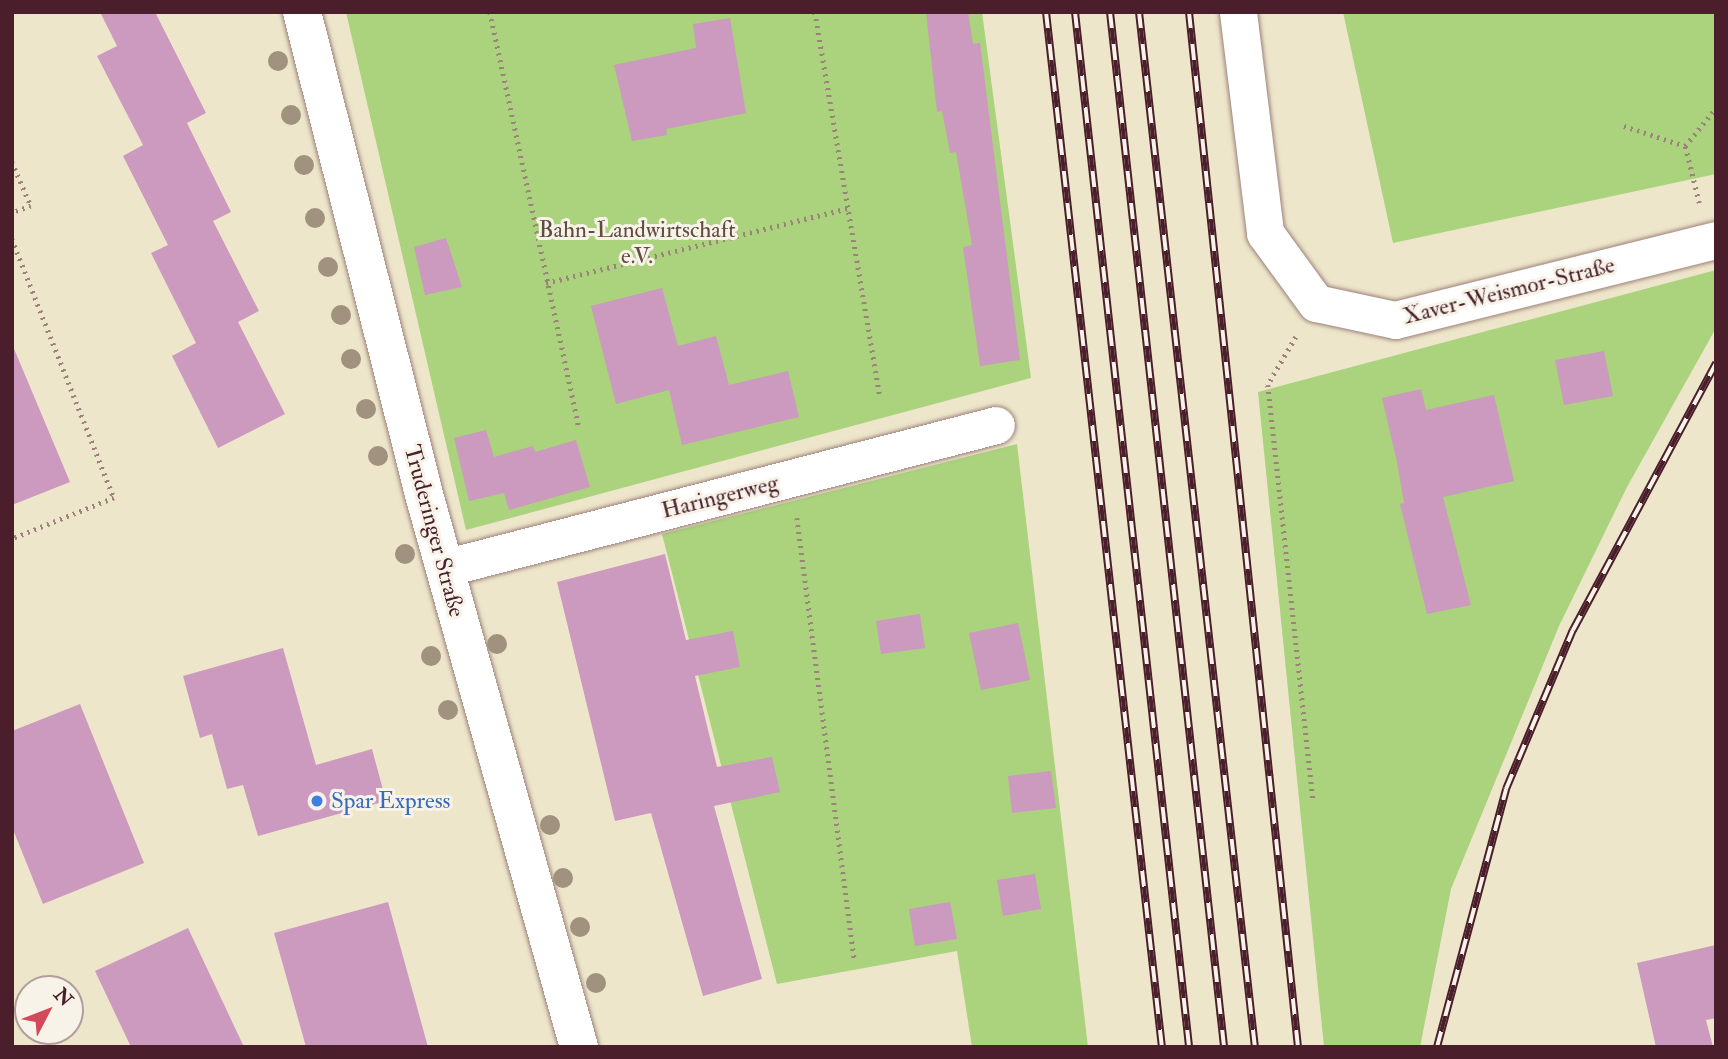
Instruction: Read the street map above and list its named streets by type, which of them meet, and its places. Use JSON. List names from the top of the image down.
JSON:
{
  "streets": {
    "street": ["Xaver-Weismor-Straße", "Haringerweg", "Truderinger Straße"]
  },
  "crossings": [
    ["Haringerweg", "Truderinger Straße"]
  ],
  "parks": ["Bahn-Landwirtschaft e.V."],
  "places": ["Spar Express"],
  "north": "top right"
}
